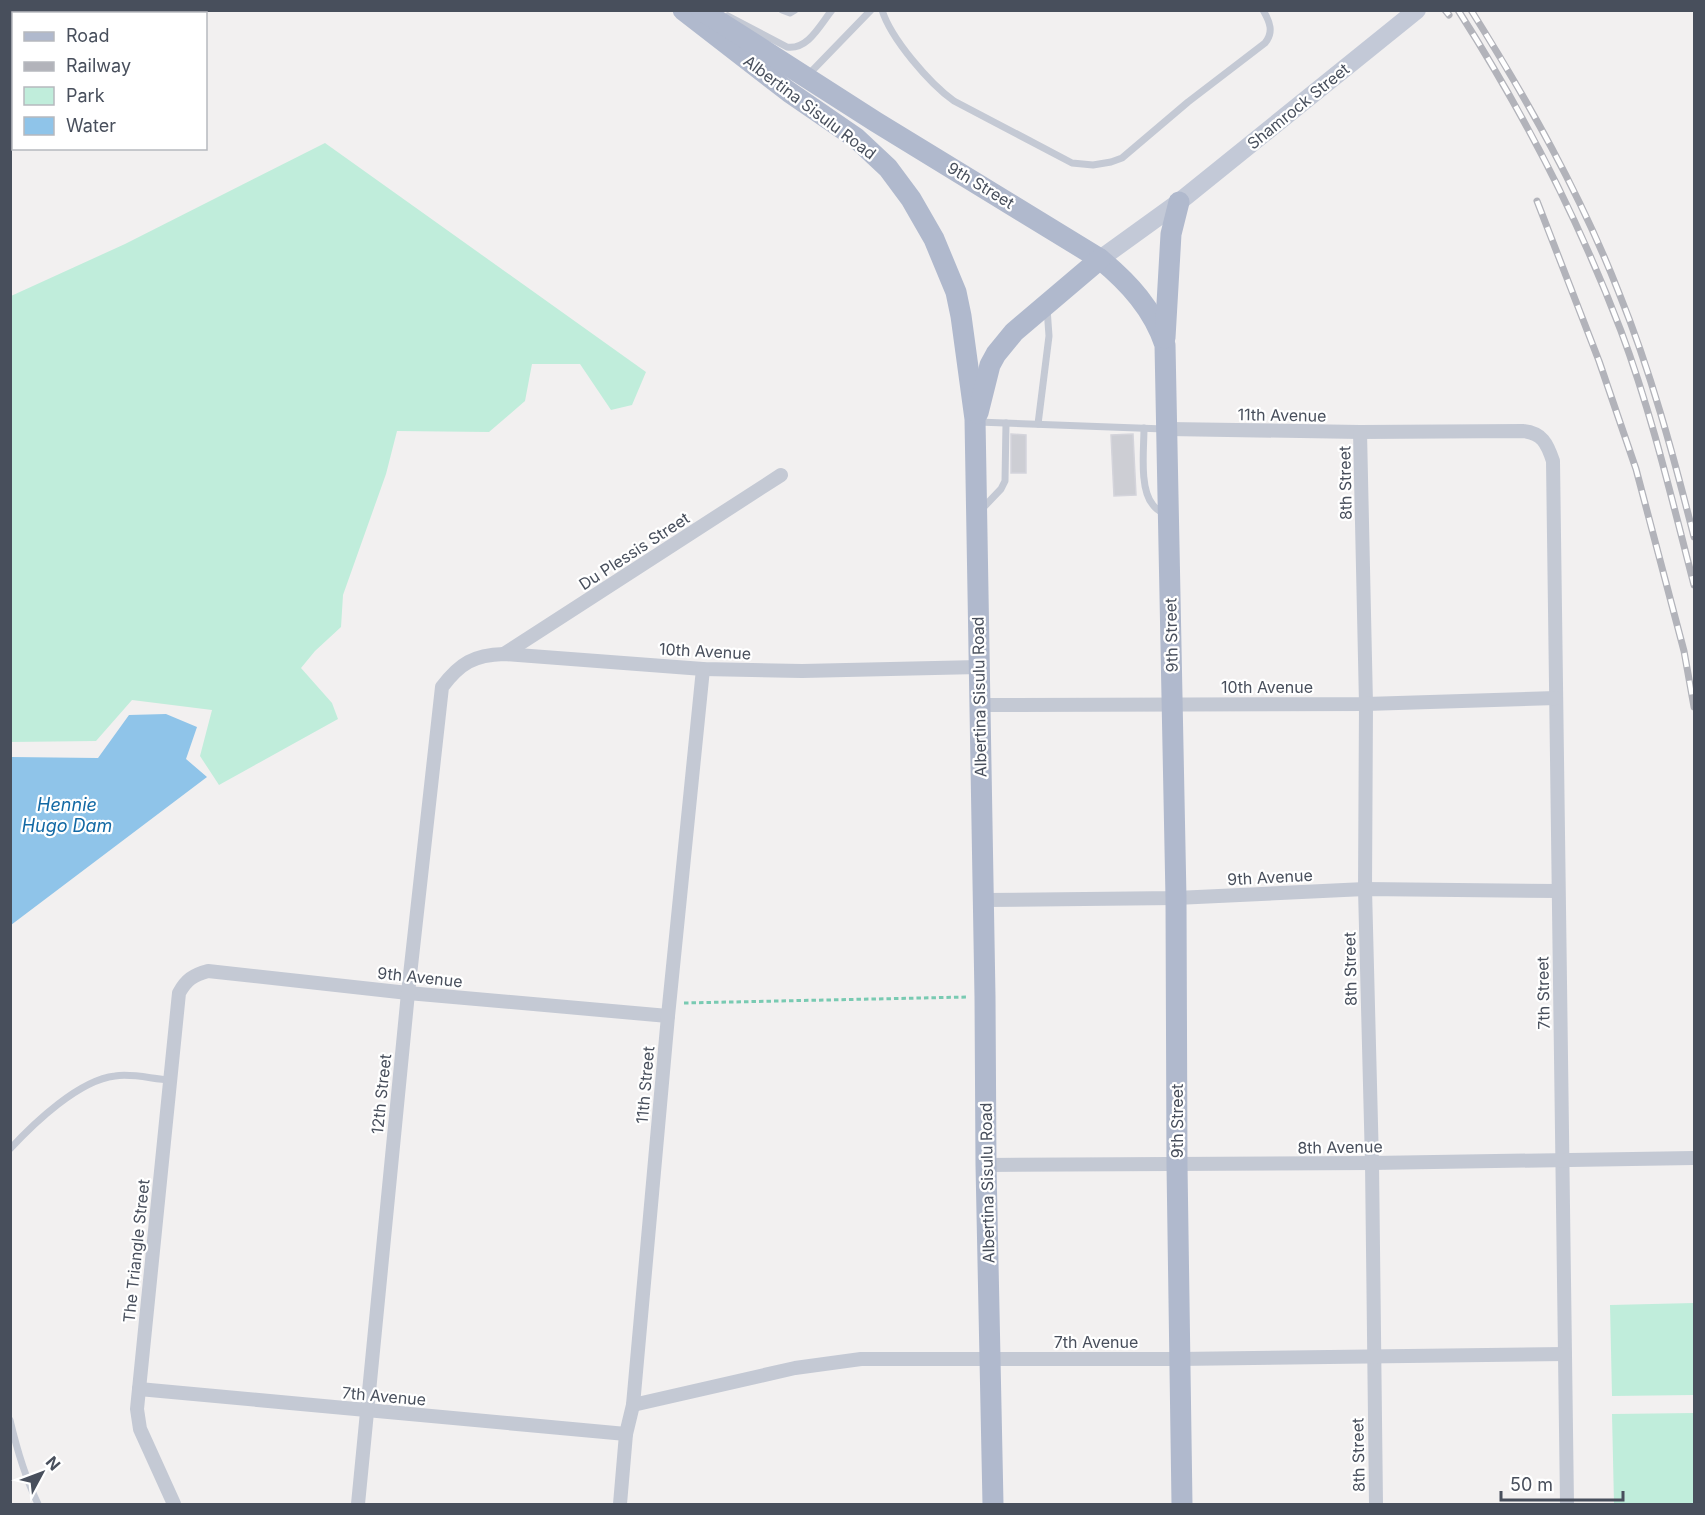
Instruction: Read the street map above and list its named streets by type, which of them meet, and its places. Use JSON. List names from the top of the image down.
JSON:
{
  "streets": {
    "main road": ["Albertina Sisulu Road", "9th Street"],
    "street": [
      "Shamrock Street",
      "11th Avenue",
      "8th Street",
      "Du Plessis Street",
      "10th Avenue",
      "9th Avenue",
      "7th Street",
      "11th Street",
      "12th Street",
      "8th Avenue",
      "The Triangle Street",
      "7th Avenue"
    ]
  },
  "crossings": [
    ["Shamrock Street", "9th Street"],
    ["Albertina Sisulu Road", "11th Avenue"],
    ["Albertina Sisulu Road", "10th Avenue"],
    ["Albertina Sisulu Road", "9th Avenue"],
    ["Albertina Sisulu Road", "8th Avenue"],
    ["Albertina Sisulu Road", "7th Avenue"],
    ["9th Street", "11th Avenue"],
    ["9th Street", "10th Avenue"],
    ["9th Street", "9th Avenue"],
    ["9th Street", "8th Avenue"],
    ["9th Street", "7th Avenue"],
    ["11th Avenue", "8th Street"],
    ["11th Avenue", "7th Street"],
    ["8th Street", "10th Avenue"],
    ["8th Street", "9th Avenue"],
    ["8th Street", "8th Avenue"],
    ["8th Street", "7th Avenue"],
    ["Du Plessis Street", "10th Avenue"],
    ["10th Avenue", "7th Street"],
    ["10th Avenue", "11th Street"],
    ["10th Avenue", "12th Street"],
    ["9th Avenue", "7th Street"],
    ["9th Avenue", "11th Street"],
    ["9th Avenue", "12th Street"],
    ["9th Avenue", "The Triangle Street"],
    ["7th Street", "8th Avenue"],
    ["7th Street", "7th Avenue"],
    ["11th Street", "7th Avenue"],
    ["12th Street", "7th Avenue"],
    ["The Triangle Street", "7th Avenue"]
  ],
  "water": ["Hennie Hugo Dam"],
  "legend": [
    "Road",
    "Railway",
    "Park",
    "Water"
  ],
  "scale_bar": "50 m",
  "north": "top right"
}
